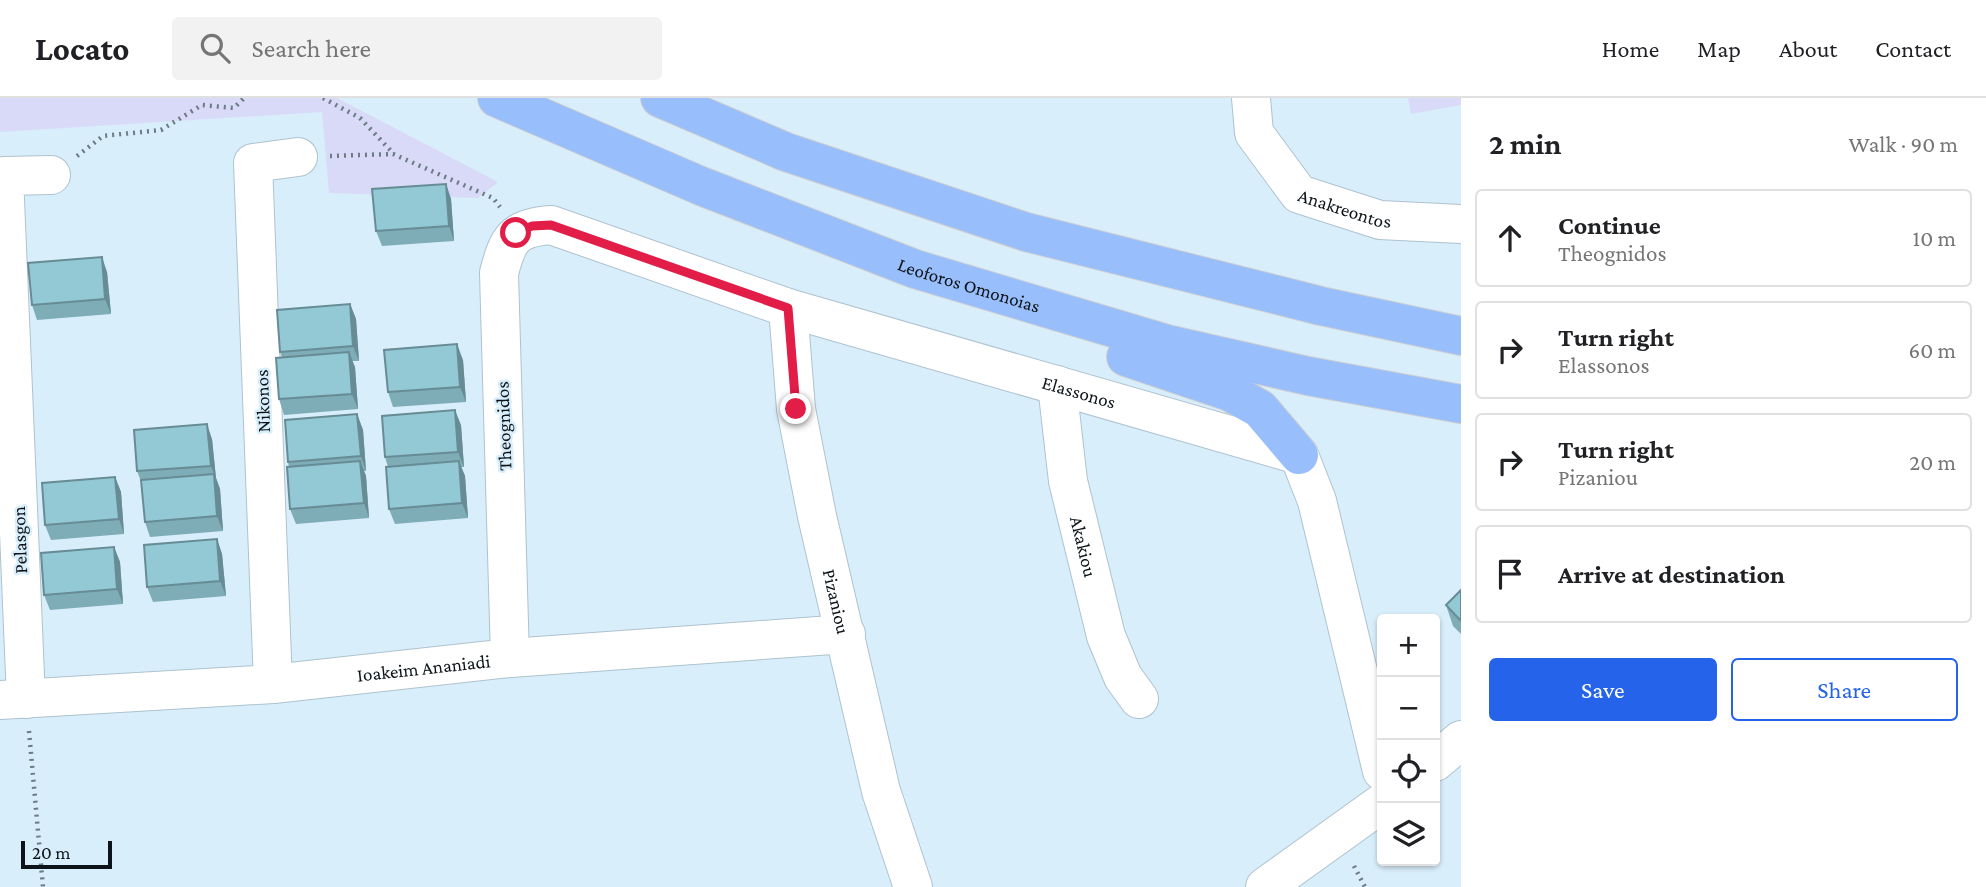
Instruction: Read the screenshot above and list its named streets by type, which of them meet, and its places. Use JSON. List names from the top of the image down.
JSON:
{
  "streets": {
    "main road": ["Leoforos Omonoias"],
    "street": [
      "Anakreontos",
      "Elassonos",
      "Nikonos",
      "Theognidos",
      "Pelasgon",
      "Akakiou",
      "Pizaniou",
      "Ioakeim Ananiadi"
    ]
  },
  "crossings": [
    ["Elassonos", "Theognidos"],
    ["Elassonos", "Akakiou"],
    ["Elassonos", "Pizaniou"],
    ["Nikonos", "Ioakeim Ananiadi"],
    ["Theognidos", "Ioakeim Ananiadi"],
    ["Pelasgon", "Ioakeim Ananiadi"],
    ["Pizaniou", "Ioakeim Ananiadi"]
  ],
  "scale_bar": "20 m",
  "page": {
    "header": "Locato",
    "search": "Search here",
    "nav": [
      "Home",
      "Map",
      "About",
      "Contact"
    ],
    "heading": ["2 min", "Walk · 90 m"],
    "list": [
      ["Continue", "Theognidos", "10 m"],
      ["Turn right", "Elassonos", "60 m"],
      ["Turn right", "Pizaniou", "20 m"],
      "Arrive at destination"
    ],
    "map_buttons": ["+", "−"],
    "buttons": ["Save", "Share"],
    "scale": "20 m"
  }
}
